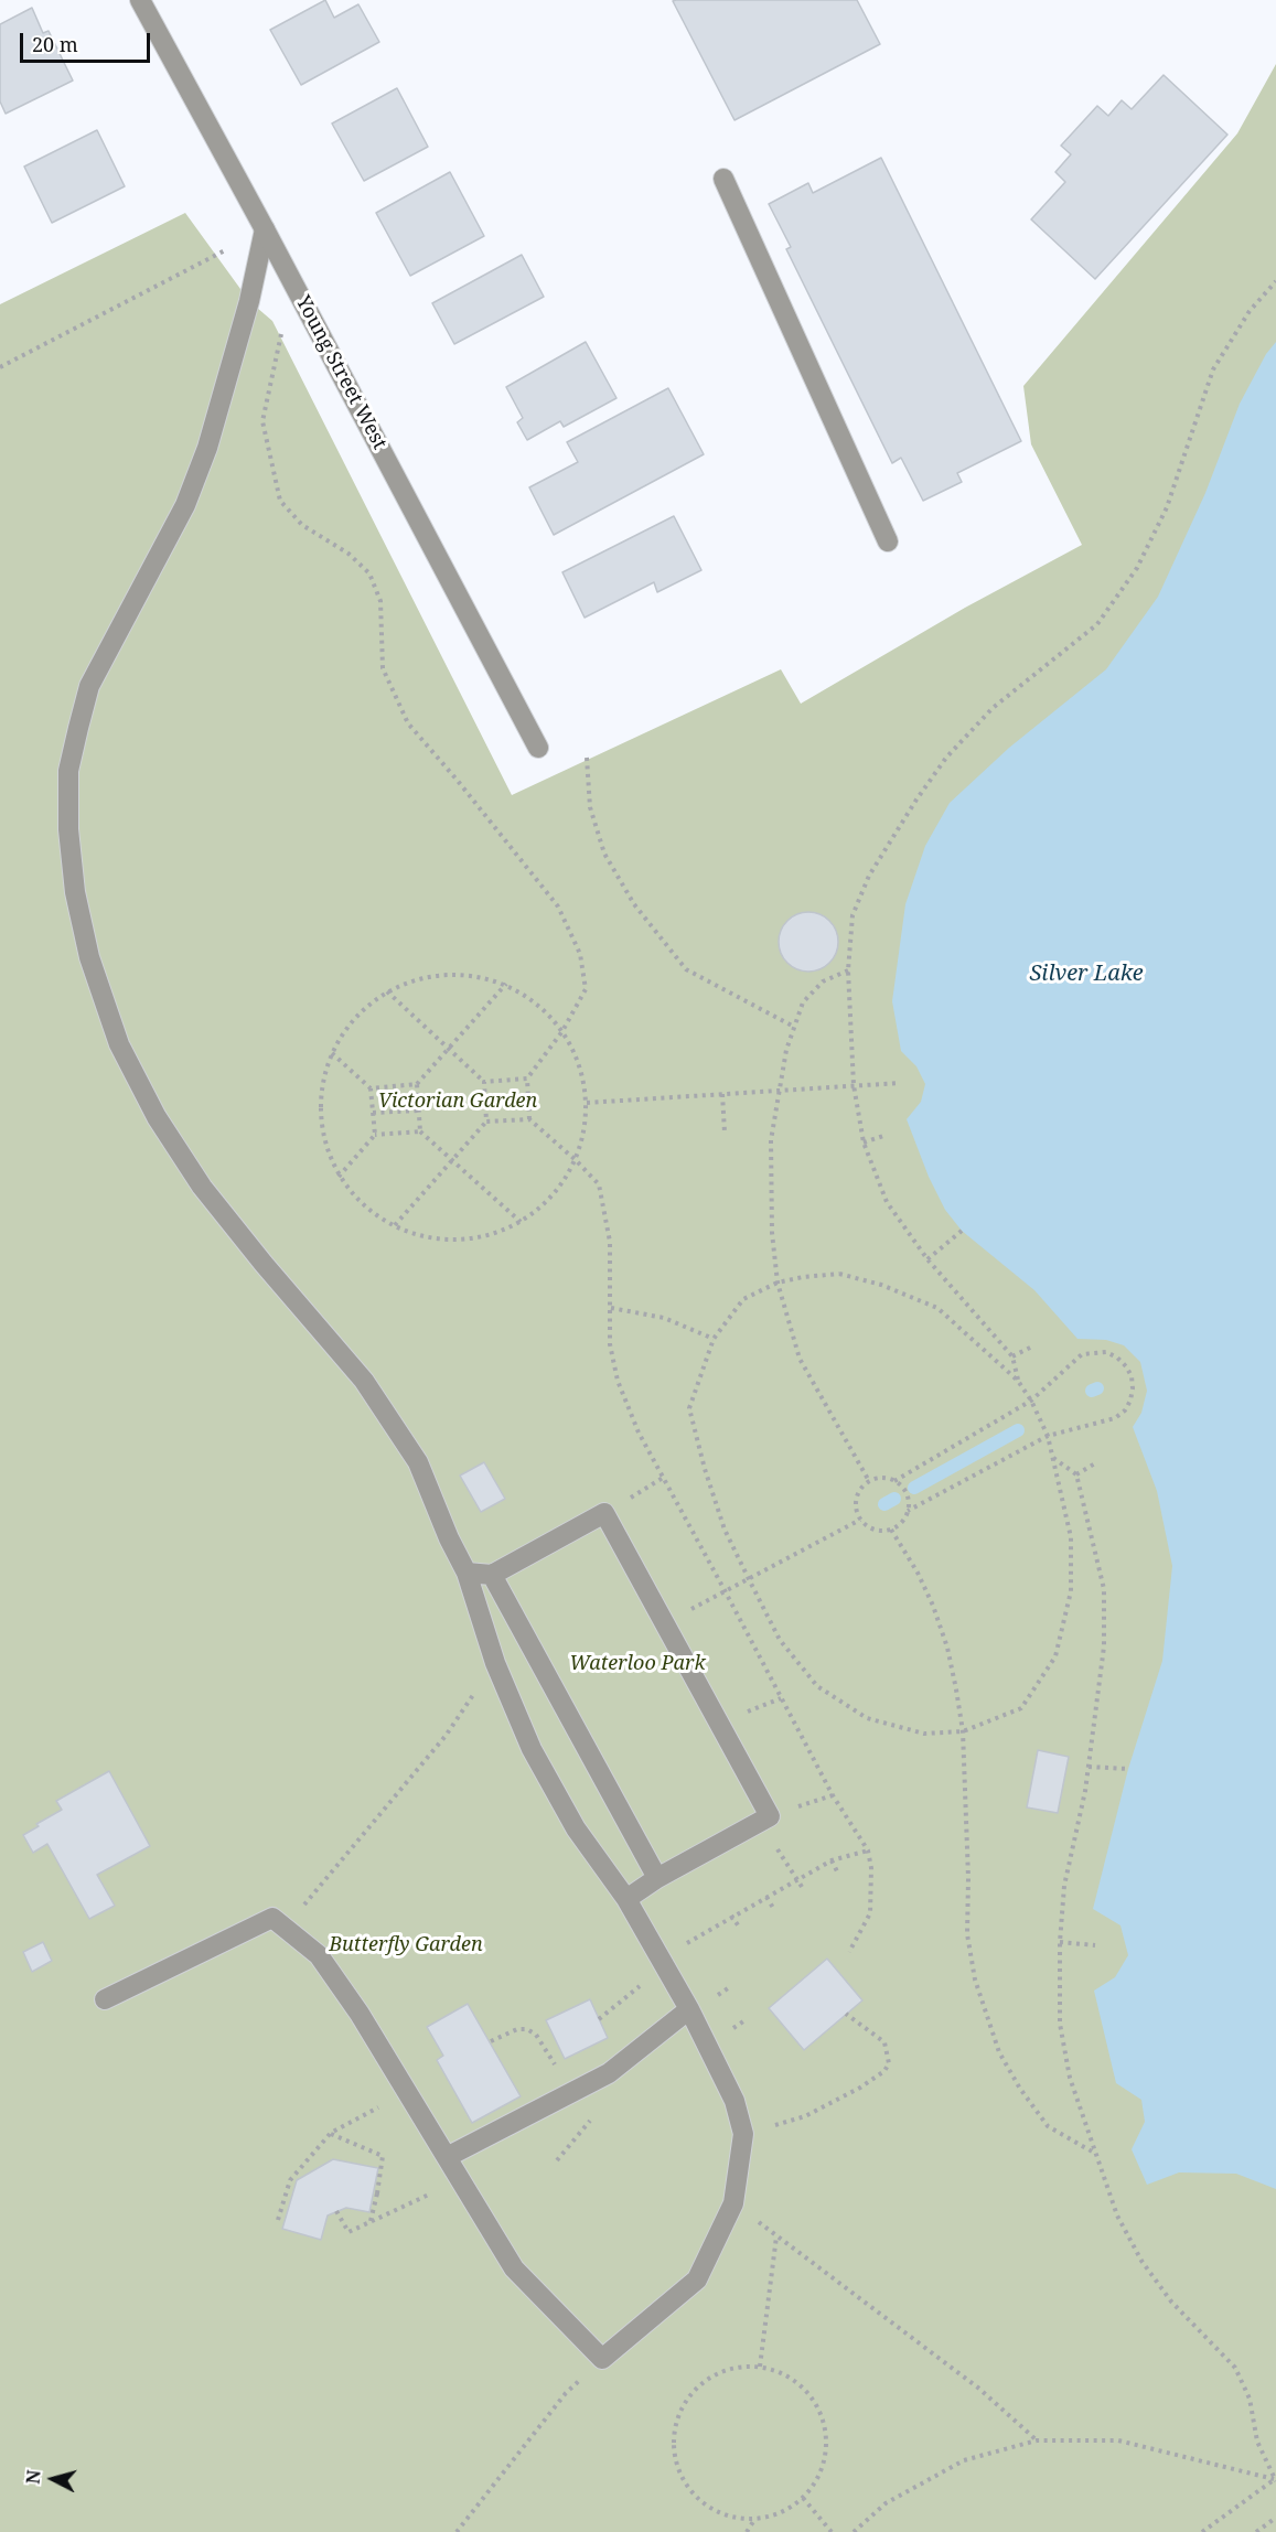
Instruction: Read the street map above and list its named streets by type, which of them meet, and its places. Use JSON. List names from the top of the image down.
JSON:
{
  "streets": {
    "street": ["Young Street West"]
  },
  "water": ["Silver Lake"],
  "parks": ["Victorian Garden", "Waterloo Park", "Butterfly Garden"],
  "scale_bar": "20 m",
  "north": "left"
}
